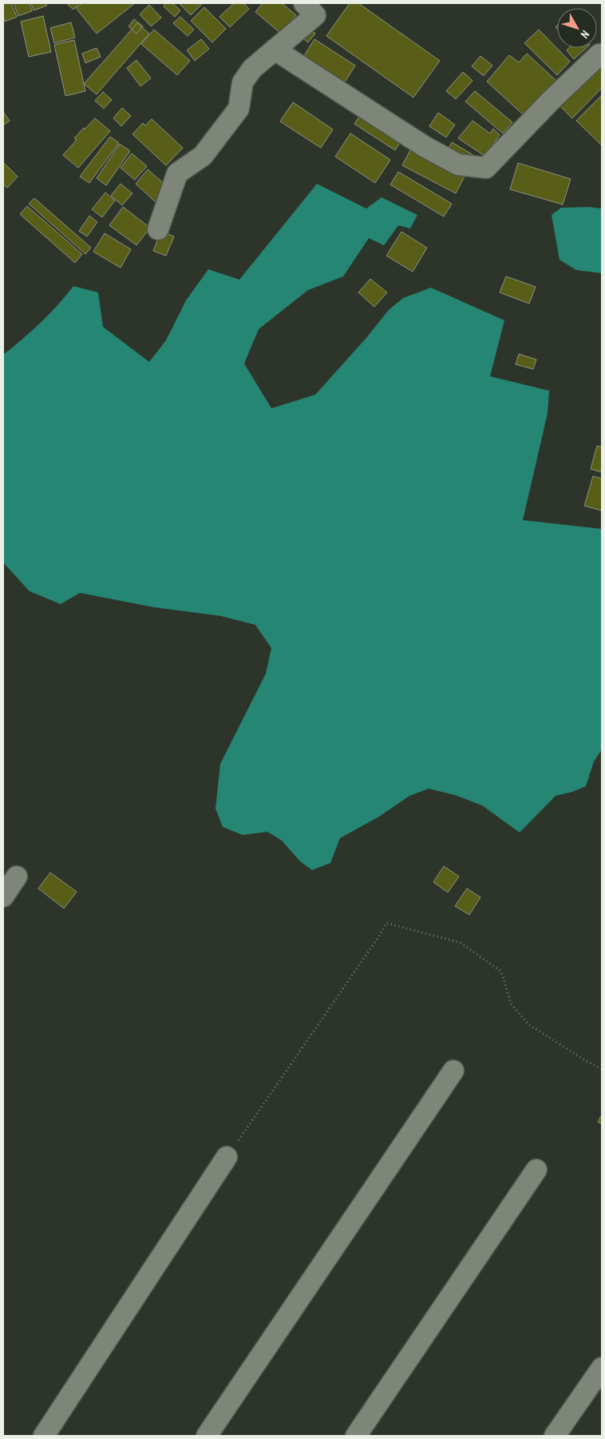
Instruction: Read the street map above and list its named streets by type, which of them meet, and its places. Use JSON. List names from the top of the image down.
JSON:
{
  "north": "bottom right"
}
